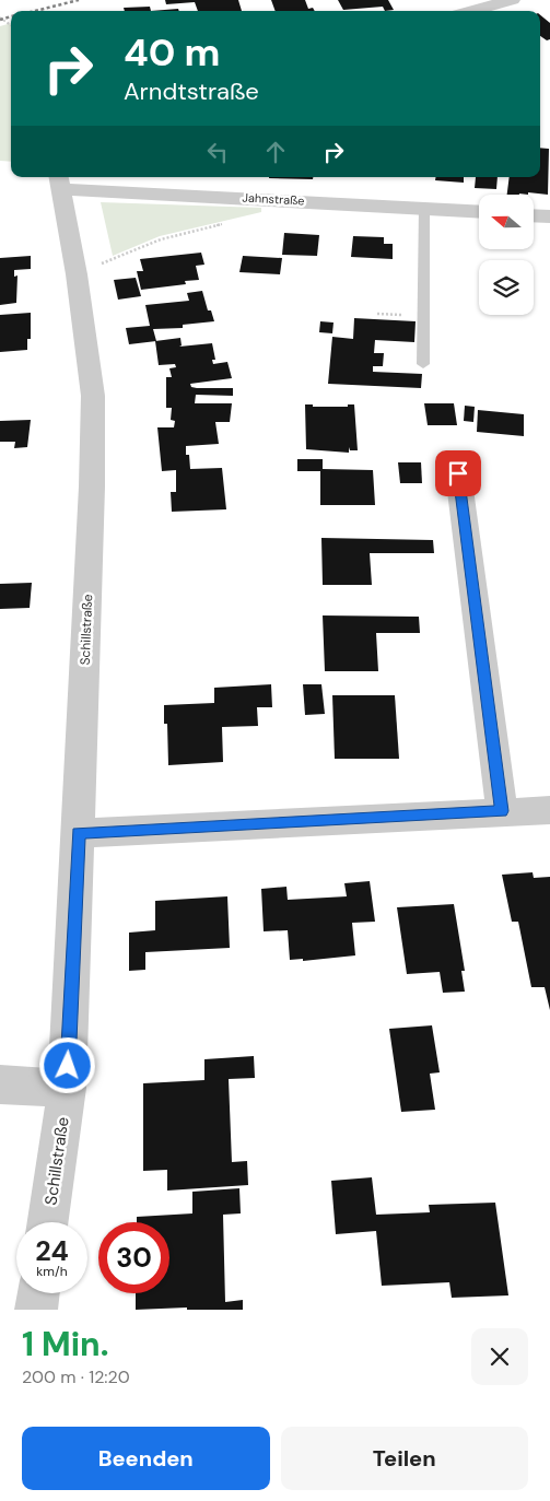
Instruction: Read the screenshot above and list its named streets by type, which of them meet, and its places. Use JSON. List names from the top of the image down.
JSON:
{
  "streets": {
    "street": ["Jahnstraße", "Schillstraße"]
  },
  "crossings": [
    ["Jahnstraße", "Schillstraße"]
  ],
  "north": "left",
  "page": {
    "turn": ["40 m", "Arndtstraße"],
    "speed": "24 km/h",
    "limit": "30",
    "heading": ["1 Min.", "200 m · 12:20"],
    "buttons": ["Beenden", "Teilen"]
  }
}
